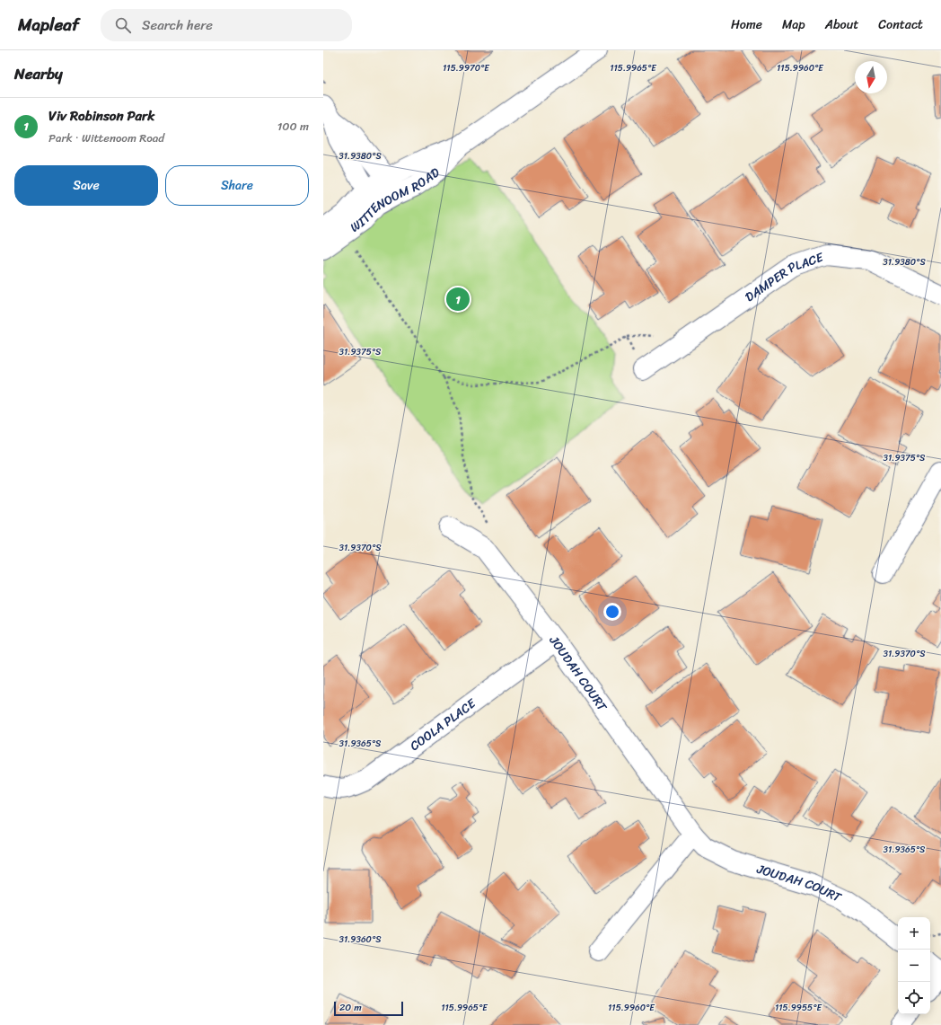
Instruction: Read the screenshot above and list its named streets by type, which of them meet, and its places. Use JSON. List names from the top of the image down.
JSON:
{
  "streets": {
    "street": [
      "WITTENOOM ROAD",
      "DAMPER PLACE",
      "JOUDAH COURT",
      "COOLA PLACE"
    ]
  },
  "crossings": [
    ["JOUDAH COURT", "COOLA PLACE"]
  ],
  "scale_bar": "20 m",
  "north": "bottom",
  "page": {
    "header": "Mapleaf",
    "search": "Search here",
    "nav": [
      "Home",
      "Map",
      "About",
      "Contact"
    ],
    "heading": "Nearby",
    "list": [
      {
        "mark": "1",
        "name": "Viv Robinson Park",
        "note": "Park · Wittenoom Road",
        "value": "100 m"
      }
    ],
    "buttons": ["Save", "Share"],
    "pins": "1",
    "map_buttons": ["+", "−"],
    "scale": "20 m"
  },
  "coordinates": [
    "115.9965°E",
    "115.9960°E",
    "115.9970°E",
    "31.9380°S",
    "31.9375°S",
    "31.9370°S",
    "31.9365°S",
    "31.9360°S",
    "115.9955°E"
  ]
}
